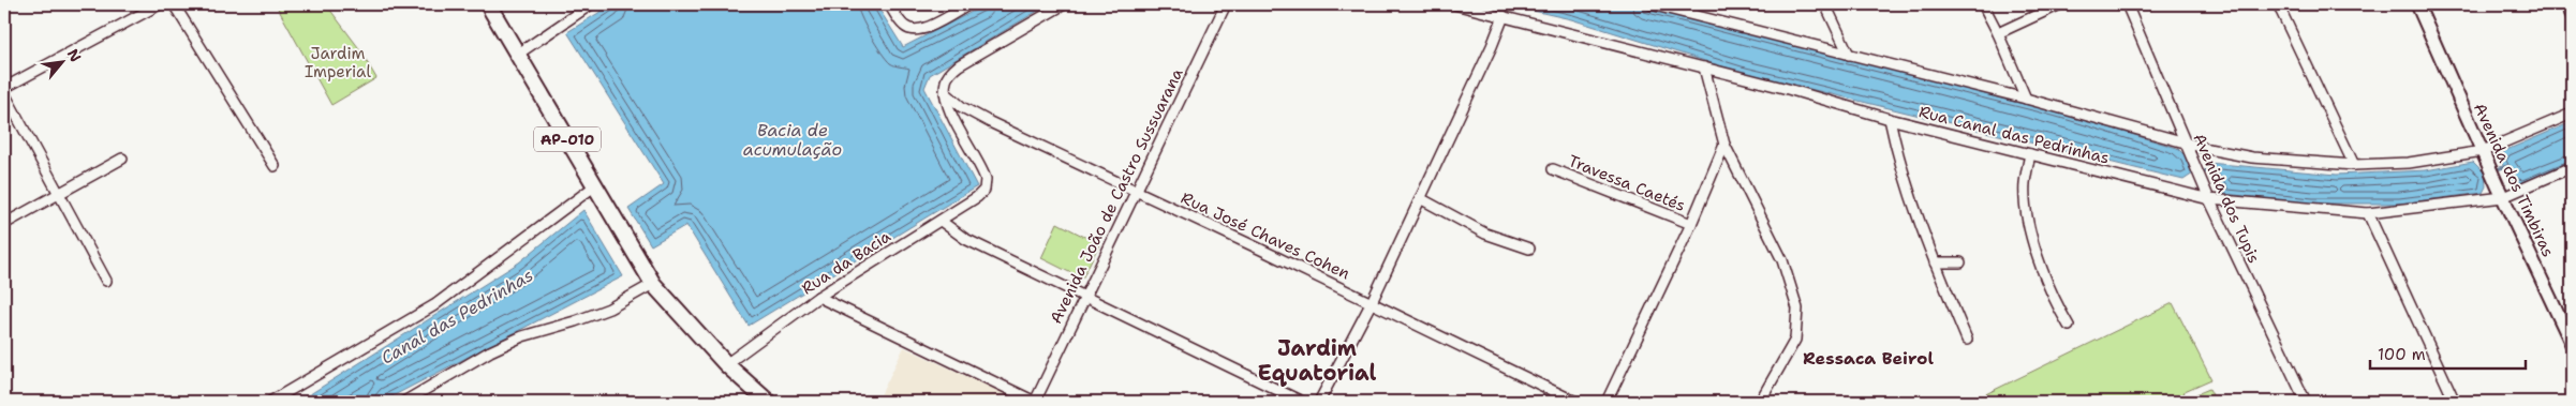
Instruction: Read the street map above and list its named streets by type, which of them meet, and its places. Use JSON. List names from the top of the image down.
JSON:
{
  "streets": {
    "main road": ["AP-010"],
    "street": [
      "Rua Canal das Pedrinhas",
      "Avenida dos Timbiras",
      "Travessa Caetés",
      "Avenida João de Castro Sussuarana",
      "Avenida dos Tupis",
      "Rua José Chaves Cohen",
      "Rua da Bacia"
    ]
  },
  "crossings": [
    ["Rua Canal das Pedrinhas", "Avenida dos Timbiras"],
    ["Rua Canal das Pedrinhas", "Avenida dos Tupis"],
    ["AP-010", "Rua da Bacia"],
    ["Avenida João de Castro Sussuarana", "Rua José Chaves Cohen"],
    ["Rua José Chaves Cohen", "Rua da Bacia"]
  ],
  "districts": ["Jardim Equatorial", "Ressaca Beirol"],
  "water": ["Bacia de acumulação", "Canal das Pedrinhas"],
  "parks": ["Jardim Imperial"],
  "scale_bar": "100 m",
  "north": "top right"
}
